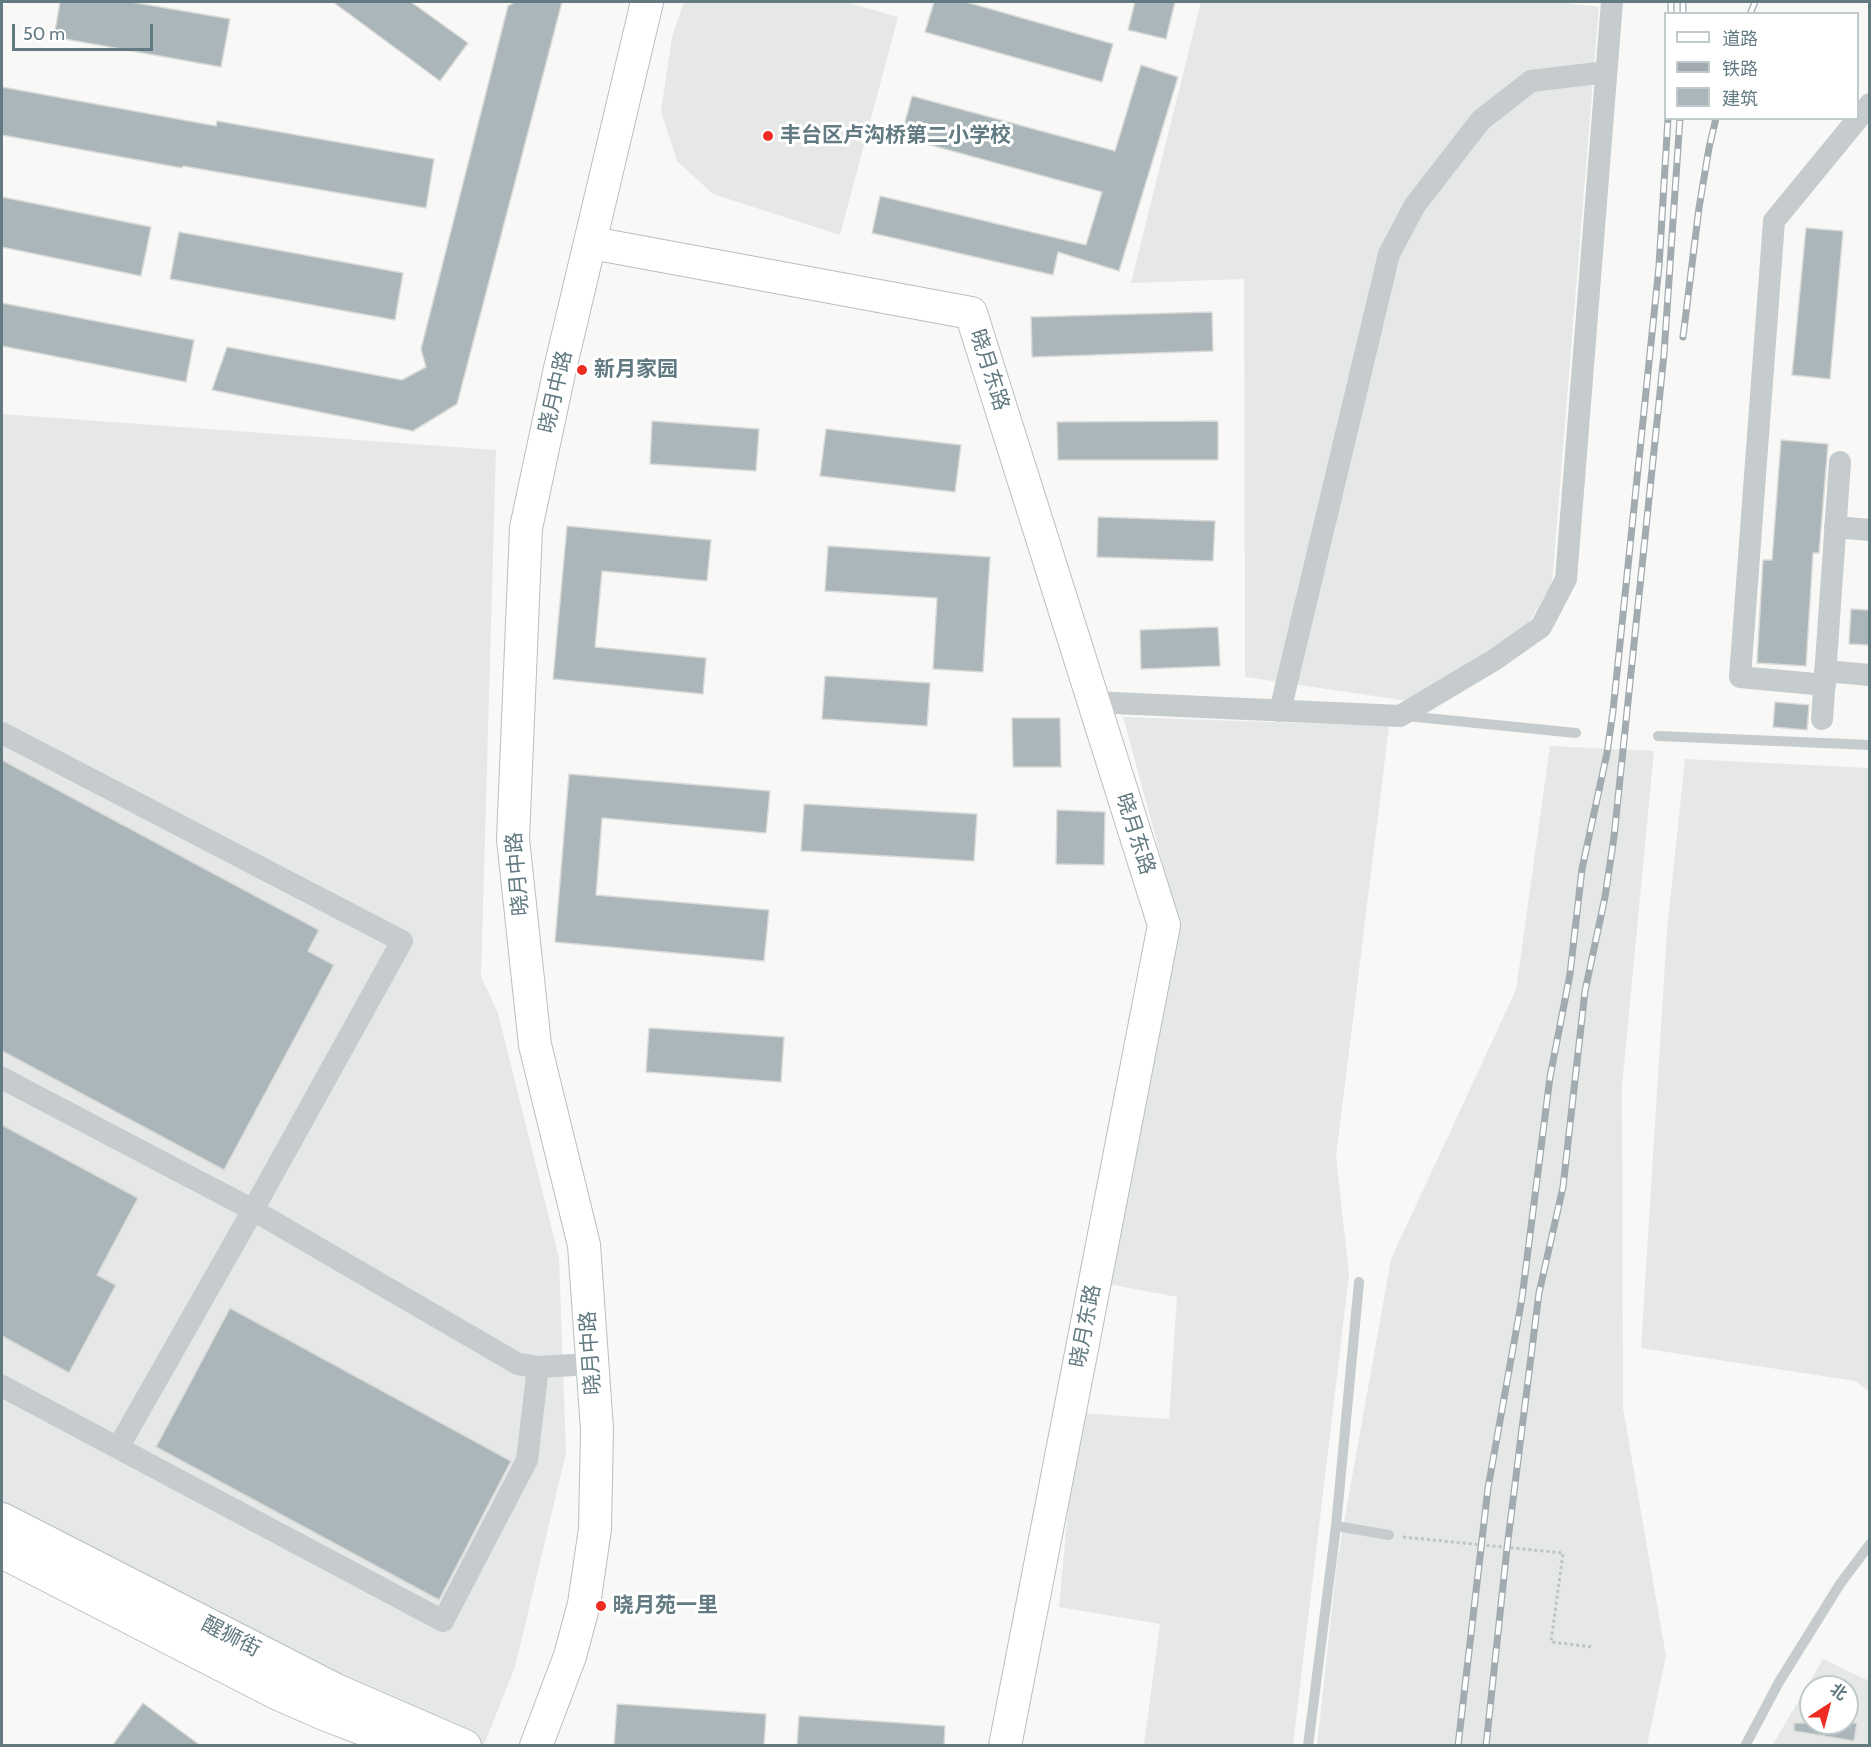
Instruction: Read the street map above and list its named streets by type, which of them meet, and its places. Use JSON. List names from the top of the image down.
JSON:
{
  "streets": {
    "street": ["晓月东路", "晓月中路", "醒狮街"]
  },
  "crossings": [
    ["晓月东路", "晓月中路"]
  ],
  "places": ["丰台区卢沟桥第二小学校", "新月家园", "晓月苑一里"],
  "legend": ["道路", "铁路", "建筑"],
  "scale_bar": "50 m",
  "north": "top right"
}
